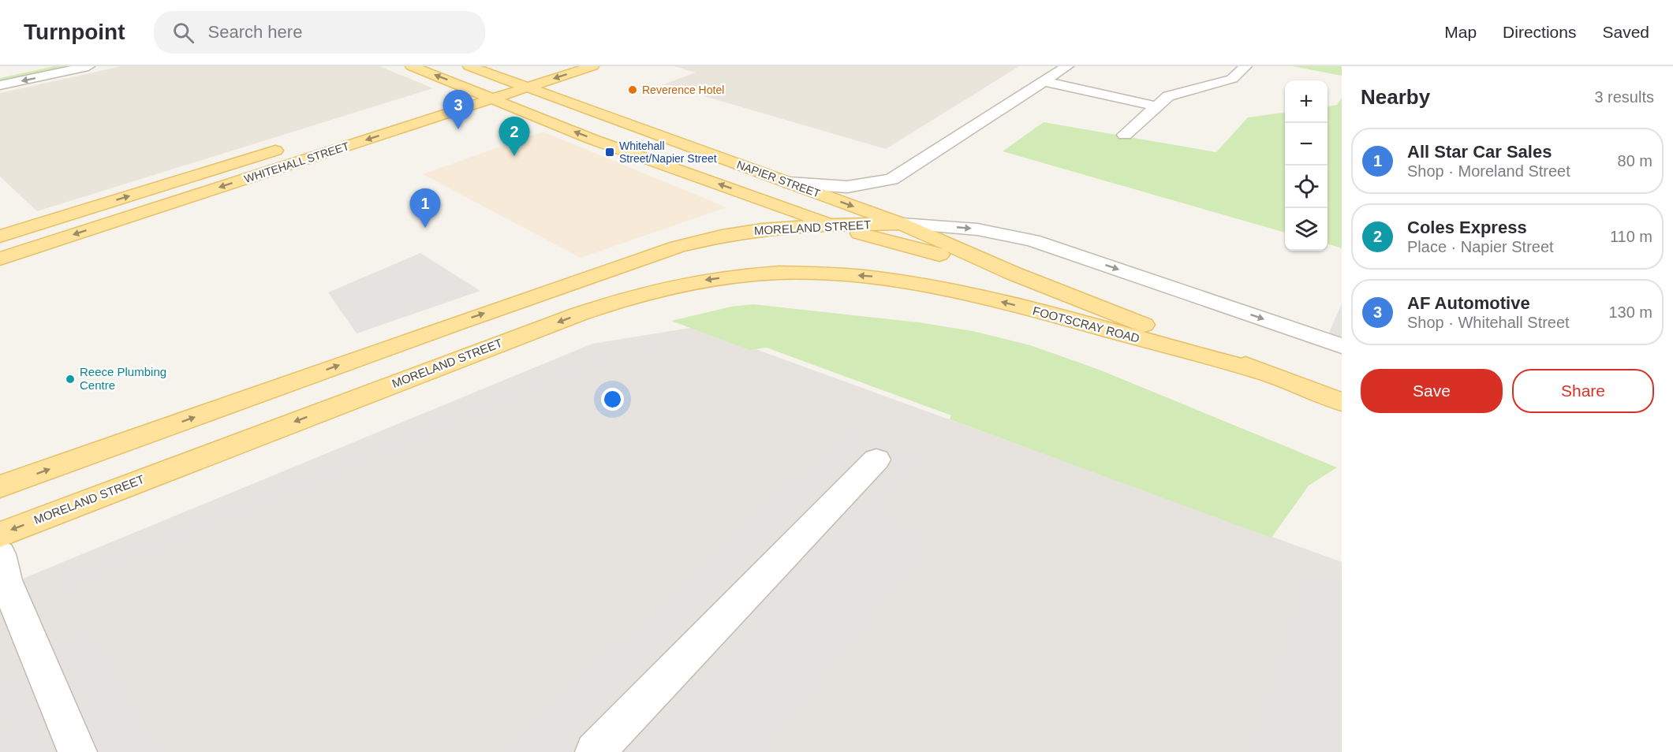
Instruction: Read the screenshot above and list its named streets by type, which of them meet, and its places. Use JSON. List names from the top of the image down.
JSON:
{
  "streets": {
    "main road": [
      "WHITEHALL STREET",
      "NAPIER STREET",
      "MORELAND STREET",
      "FOOTSCRAY ROAD"
    ]
  },
  "crossings": [
    ["WHITEHALL STREET", "NAPIER STREET"],
    ["NAPIER STREET", "MORELAND STREET"],
    ["NAPIER STREET", "FOOTSCRAY ROAD"],
    ["MORELAND STREET", "FOOTSCRAY ROAD"]
  ],
  "places": {
    "other": ["Reverence Hotel", "Reece Plumbing Centre"],
    "transit": ["Whitehall Street/Napier Street"]
  },
  "page": {
    "header": "Turnpoint",
    "search": "Search here",
    "nav": ["Map", "Directions", "Saved"],
    "heading": ["Nearby", "3 results"],
    "map_buttons": ["+", "−"],
    "pins": ["3", "2", "1"],
    "list": [
      {
        "mark": "1",
        "name": "All Star Car Sales",
        "note": "Shop · Moreland Street",
        "value": "80 m"
      },
      {
        "mark": "2",
        "name": "Coles Express",
        "note": "Place · Napier Street",
        "value": "110 m"
      },
      {
        "mark": "3",
        "name": "AF Automotive",
        "note": "Shop · Whitehall Street",
        "value": "130 m"
      }
    ],
    "buttons": ["Save", "Share"]
  }
}
